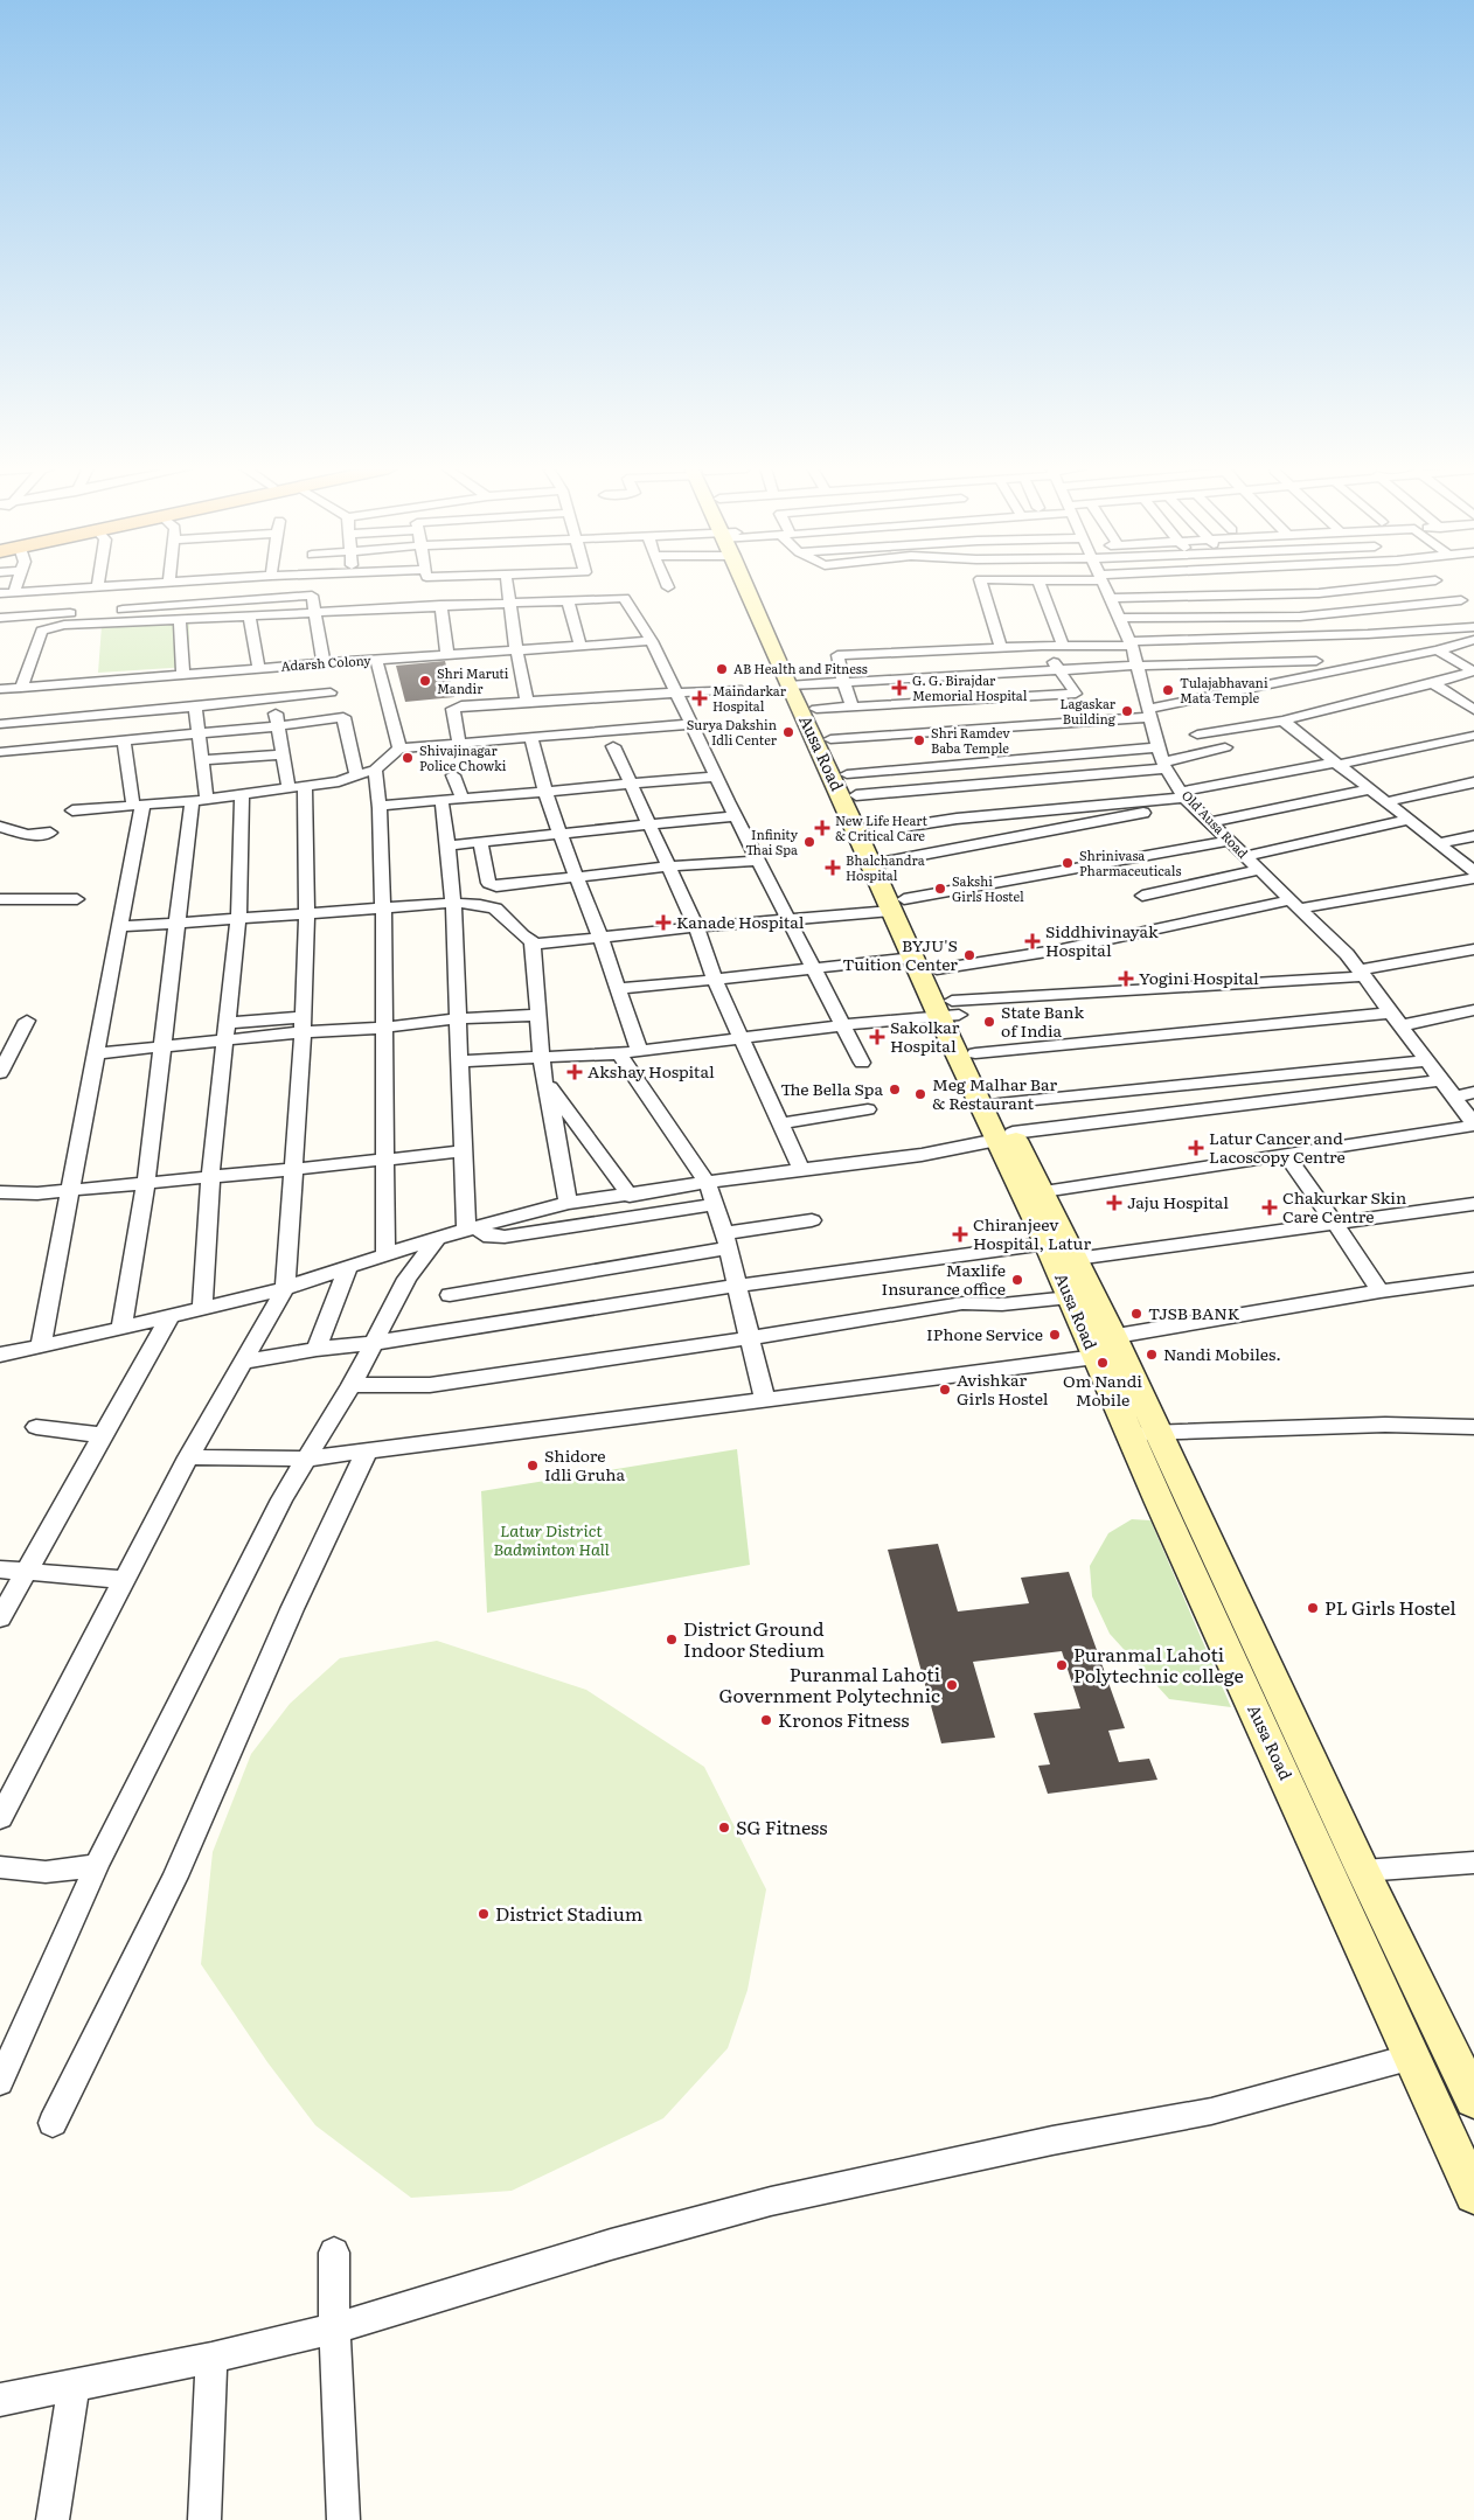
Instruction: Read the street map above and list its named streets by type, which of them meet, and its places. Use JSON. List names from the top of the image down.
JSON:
{
  "streets": {
    "main road": ["Ausa Road"],
    "street": ["Adarsh Colony", "Old Ausa Road"]
  },
  "parks": ["Latur District Badminton Hall"],
  "places": {
    "other": [
      "AB Health and Fitness",
      "Shri Maruti Mandir",
      "Tulajabhavani Mata Temple",
      "Lagaskar Building",
      "Surya Dakshin Idli Center",
      "Shri Ramdev Baba Temple",
      "Shivajinagar Police Chowki",
      "Infinity Thai Spa",
      "Shrinivasa Pharmaceuticals",
      "Sakshi Girls Hostel",
      "BYJU'S Tuition Center",
      "State Bank of India",
      "The Bella Spa",
      "Meg Malhar Bar & Restaurant",
      "Maxlife Insurance office",
      "TJSB BANK",
      "IPhone Service",
      "Nandi Mobiles.",
      "Om Nandi Mobile",
      "Avishkar Girls Hostel",
      "Shidore Idli Gruha",
      "PL Girls Hostel",
      "District Ground Indoor Stedium",
      "Puranmal Lahoti Polytechnic college",
      "Puranmal Lahoti Government Polytechnic",
      "Kronos Fitness",
      "SG Fitness",
      "District Stadium"
    ],
    "health": [
      "G. G. Birajdar Memorial Hospital",
      "Maindarkar Hospital",
      "New Life Heart & Critical Care",
      "Bhalchandra Hospital",
      "Kanade Hospital",
      "Siddhivinayak Hospital",
      "Yogini Hospital",
      "Sakolkar Hospital",
      "Akshay Hospital",
      "Latur Cancer and Lacoscopy Centre",
      "Jaju Hospital",
      "Chakurkar Skin Care Centre",
      "Chiranjeev Hospital, Latur"
    ]
  }
}
